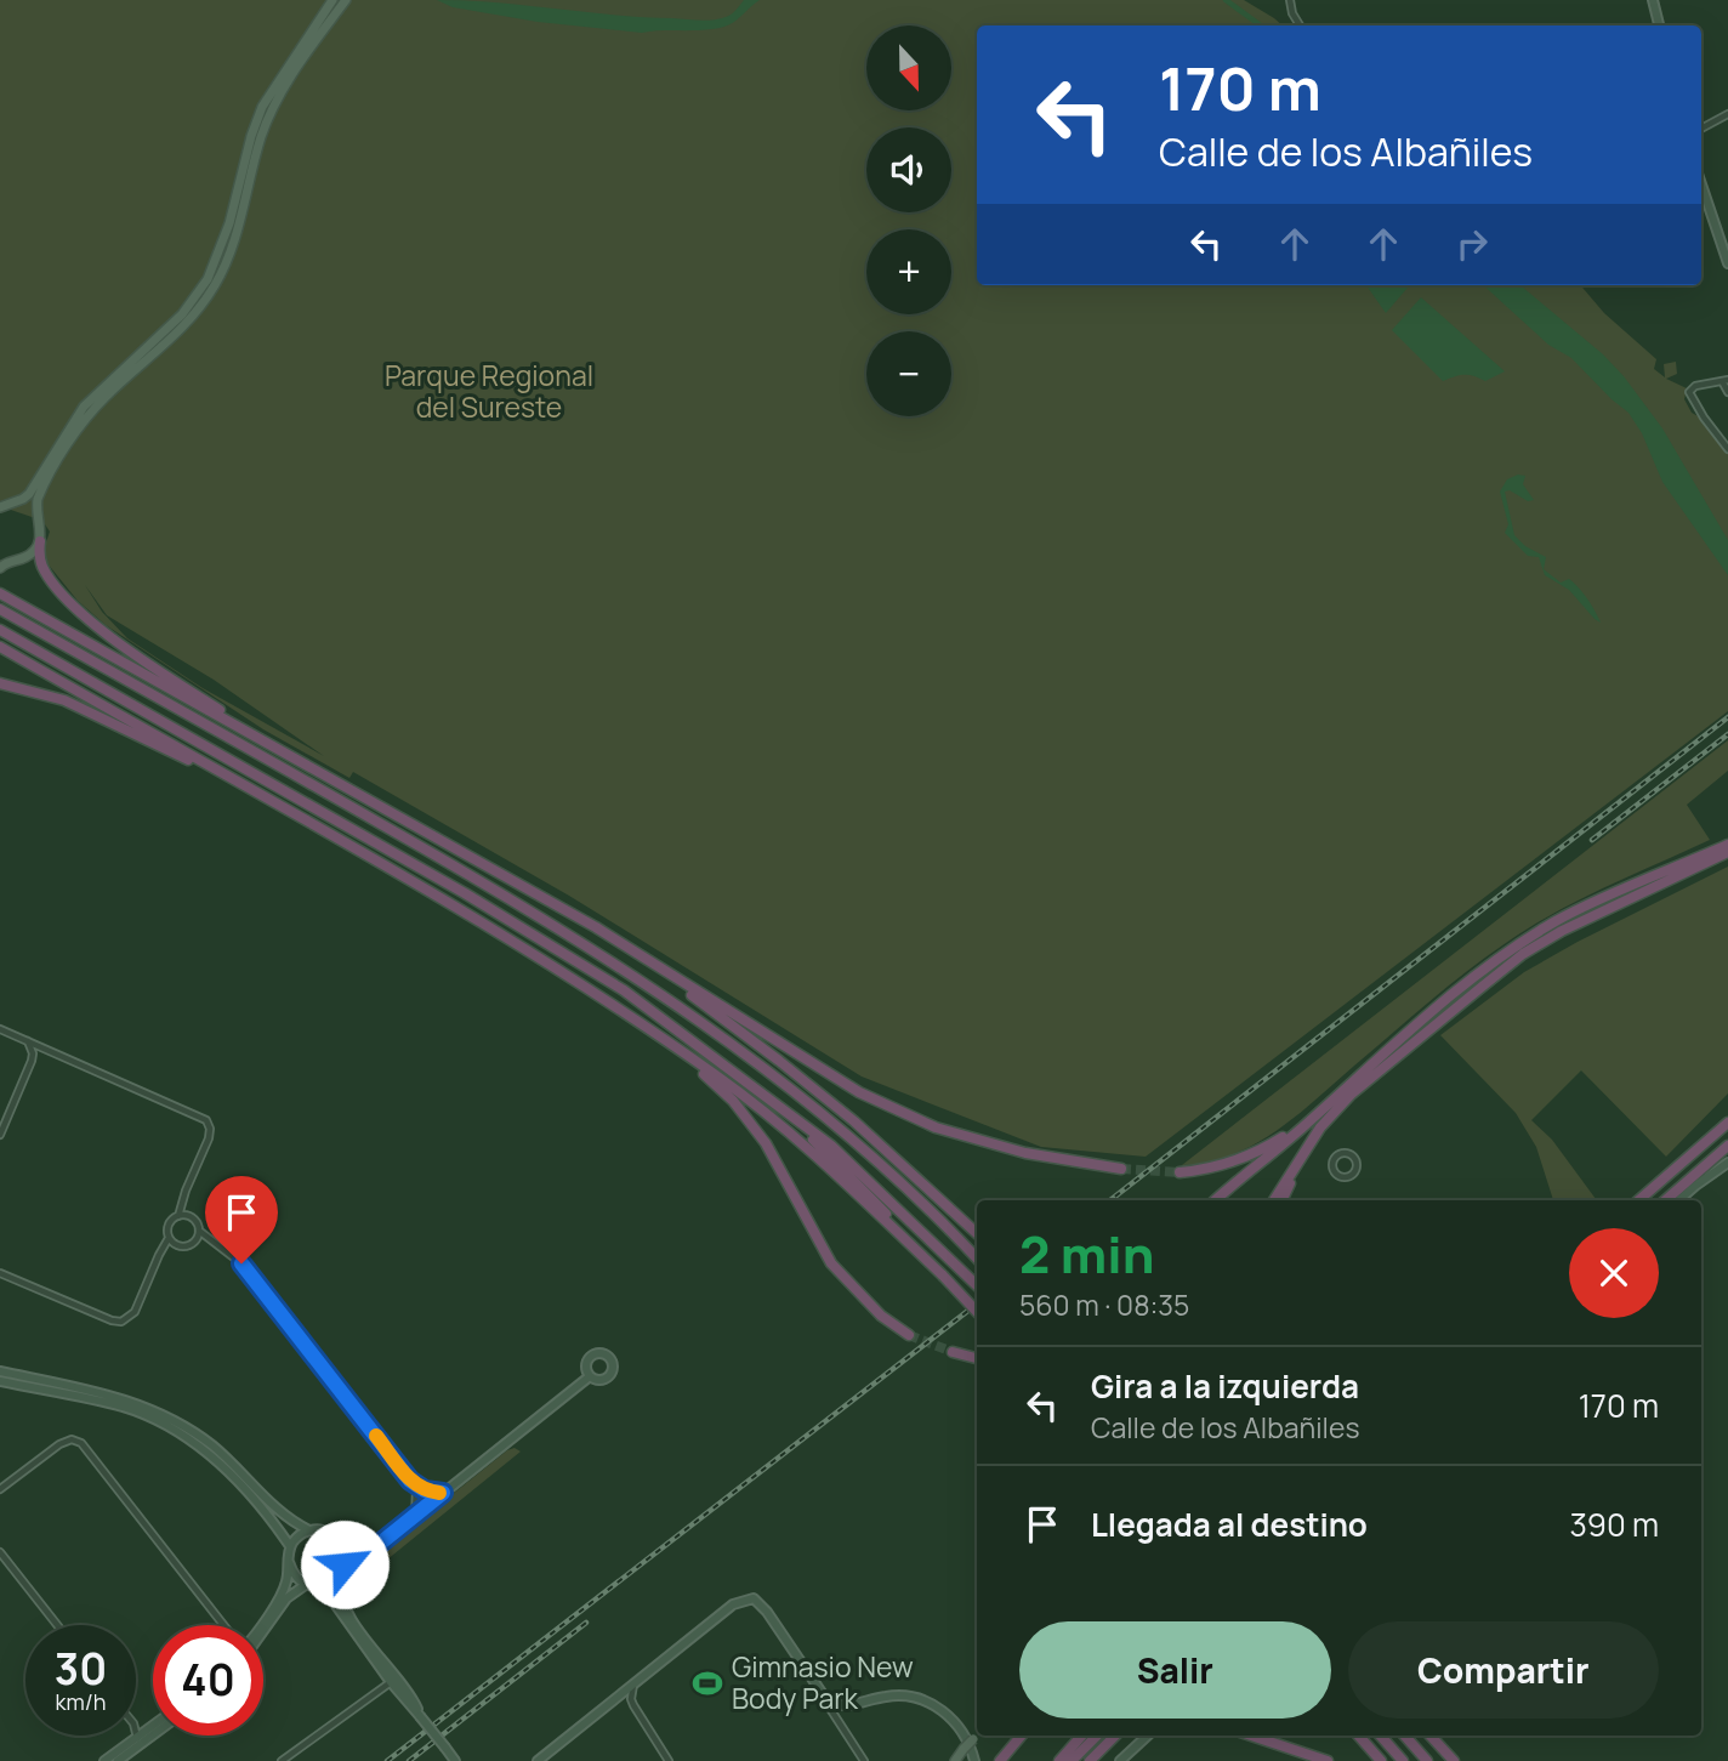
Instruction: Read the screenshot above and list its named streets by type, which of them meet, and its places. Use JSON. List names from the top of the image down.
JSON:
{
  "parks": ["Parque Regional del Sureste"],
  "places": {
    "sports": ["Gimnasio New Body Park"]
  },
  "north": "bottom",
  "page": {
    "map_buttons": ["+", "−"],
    "turn": ["170 m", "Calle de los Albañiles"],
    "heading": ["2 min", "560 m · 08:35"],
    "list": [
      {
        "name": "Gira a la izquierda",
        "note": "Calle de los Albañiles",
        "value": "170 m"
      },
      {
        "name": "Llegada al destino",
        "value": "390 m"
      }
    ],
    "buttons": ["Salir", "Compartir"],
    "speed": "30 km/h",
    "limit": "40"
  }
}
